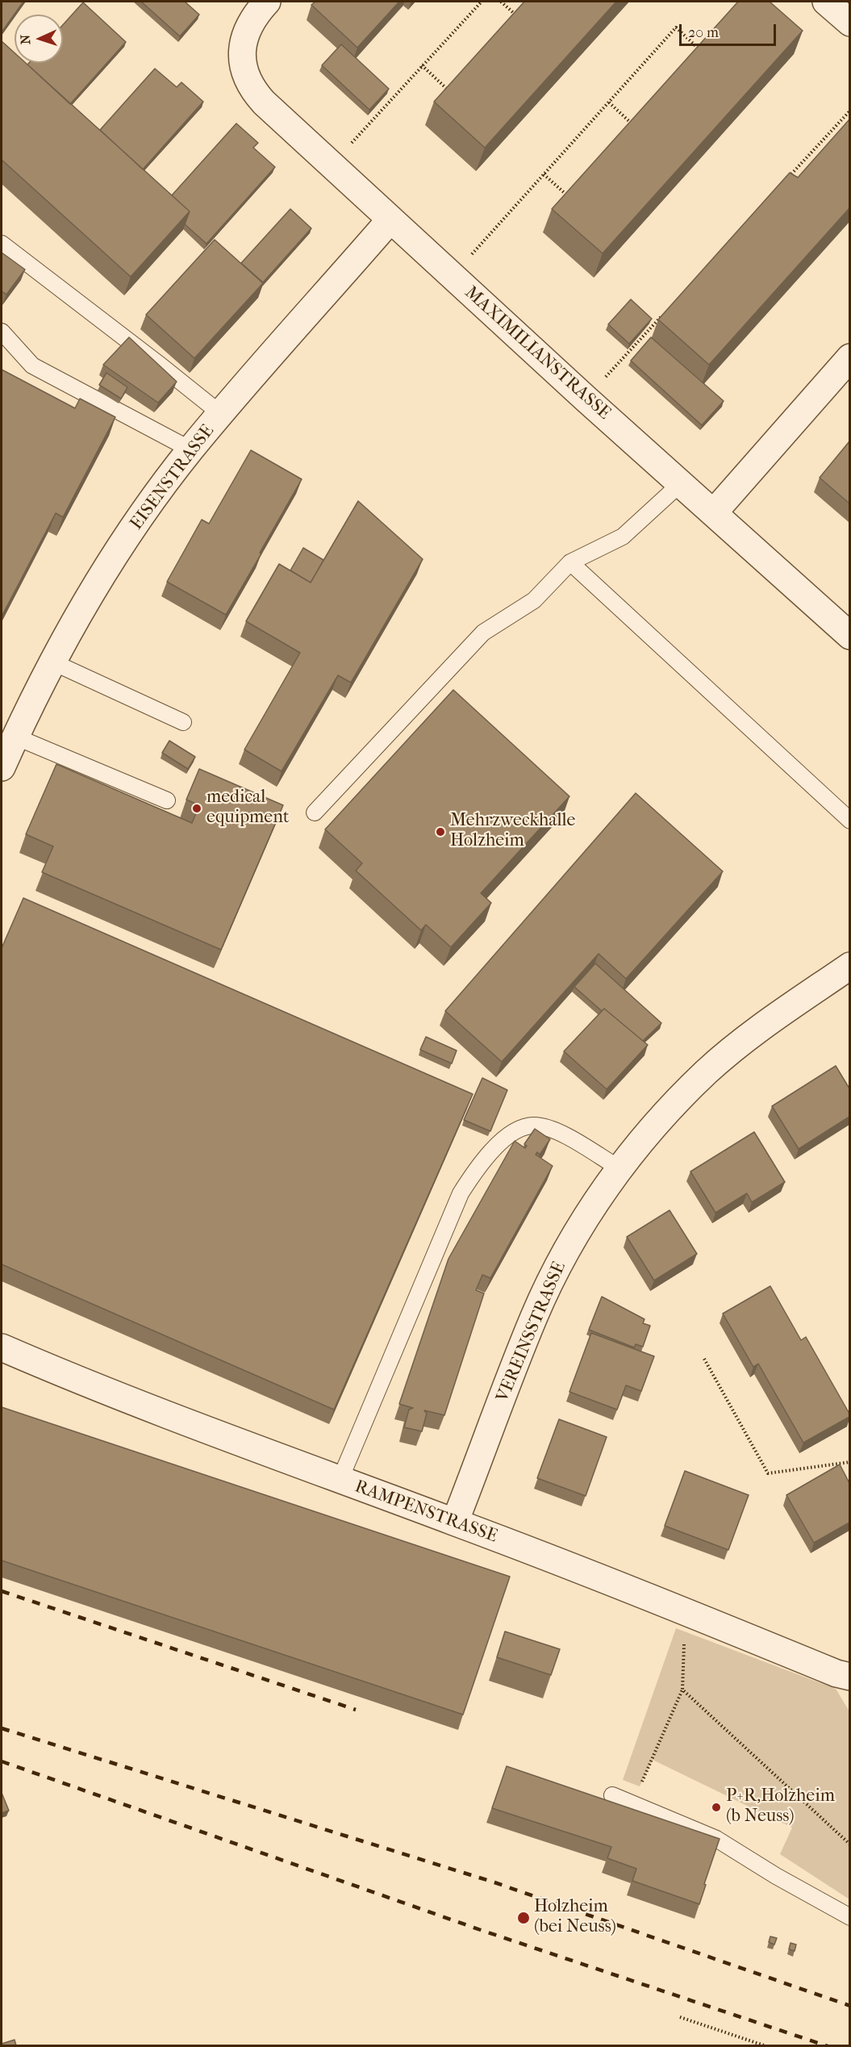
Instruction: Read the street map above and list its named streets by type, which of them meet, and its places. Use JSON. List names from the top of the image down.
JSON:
{
  "streets": {
    "street": [
      "MAXIMILIANSTRASSE",
      "EISENSTRASSE",
      "VEREINSSTRASSE",
      "RAMPENSTRASSE"
    ]
  },
  "crossings": [
    ["MAXIMILIANSTRASSE", "EISENSTRASSE"],
    ["VEREINSSTRASSE", "RAMPENSTRASSE"]
  ],
  "places": [
    "medical equipment",
    "Mehrzweckhalle Holzheim",
    "P+R,Holzheim (b Neuss)",
    "Holzheim (bei Neuss)"
  ],
  "scale_bar": "20 m",
  "north": "left"
}
